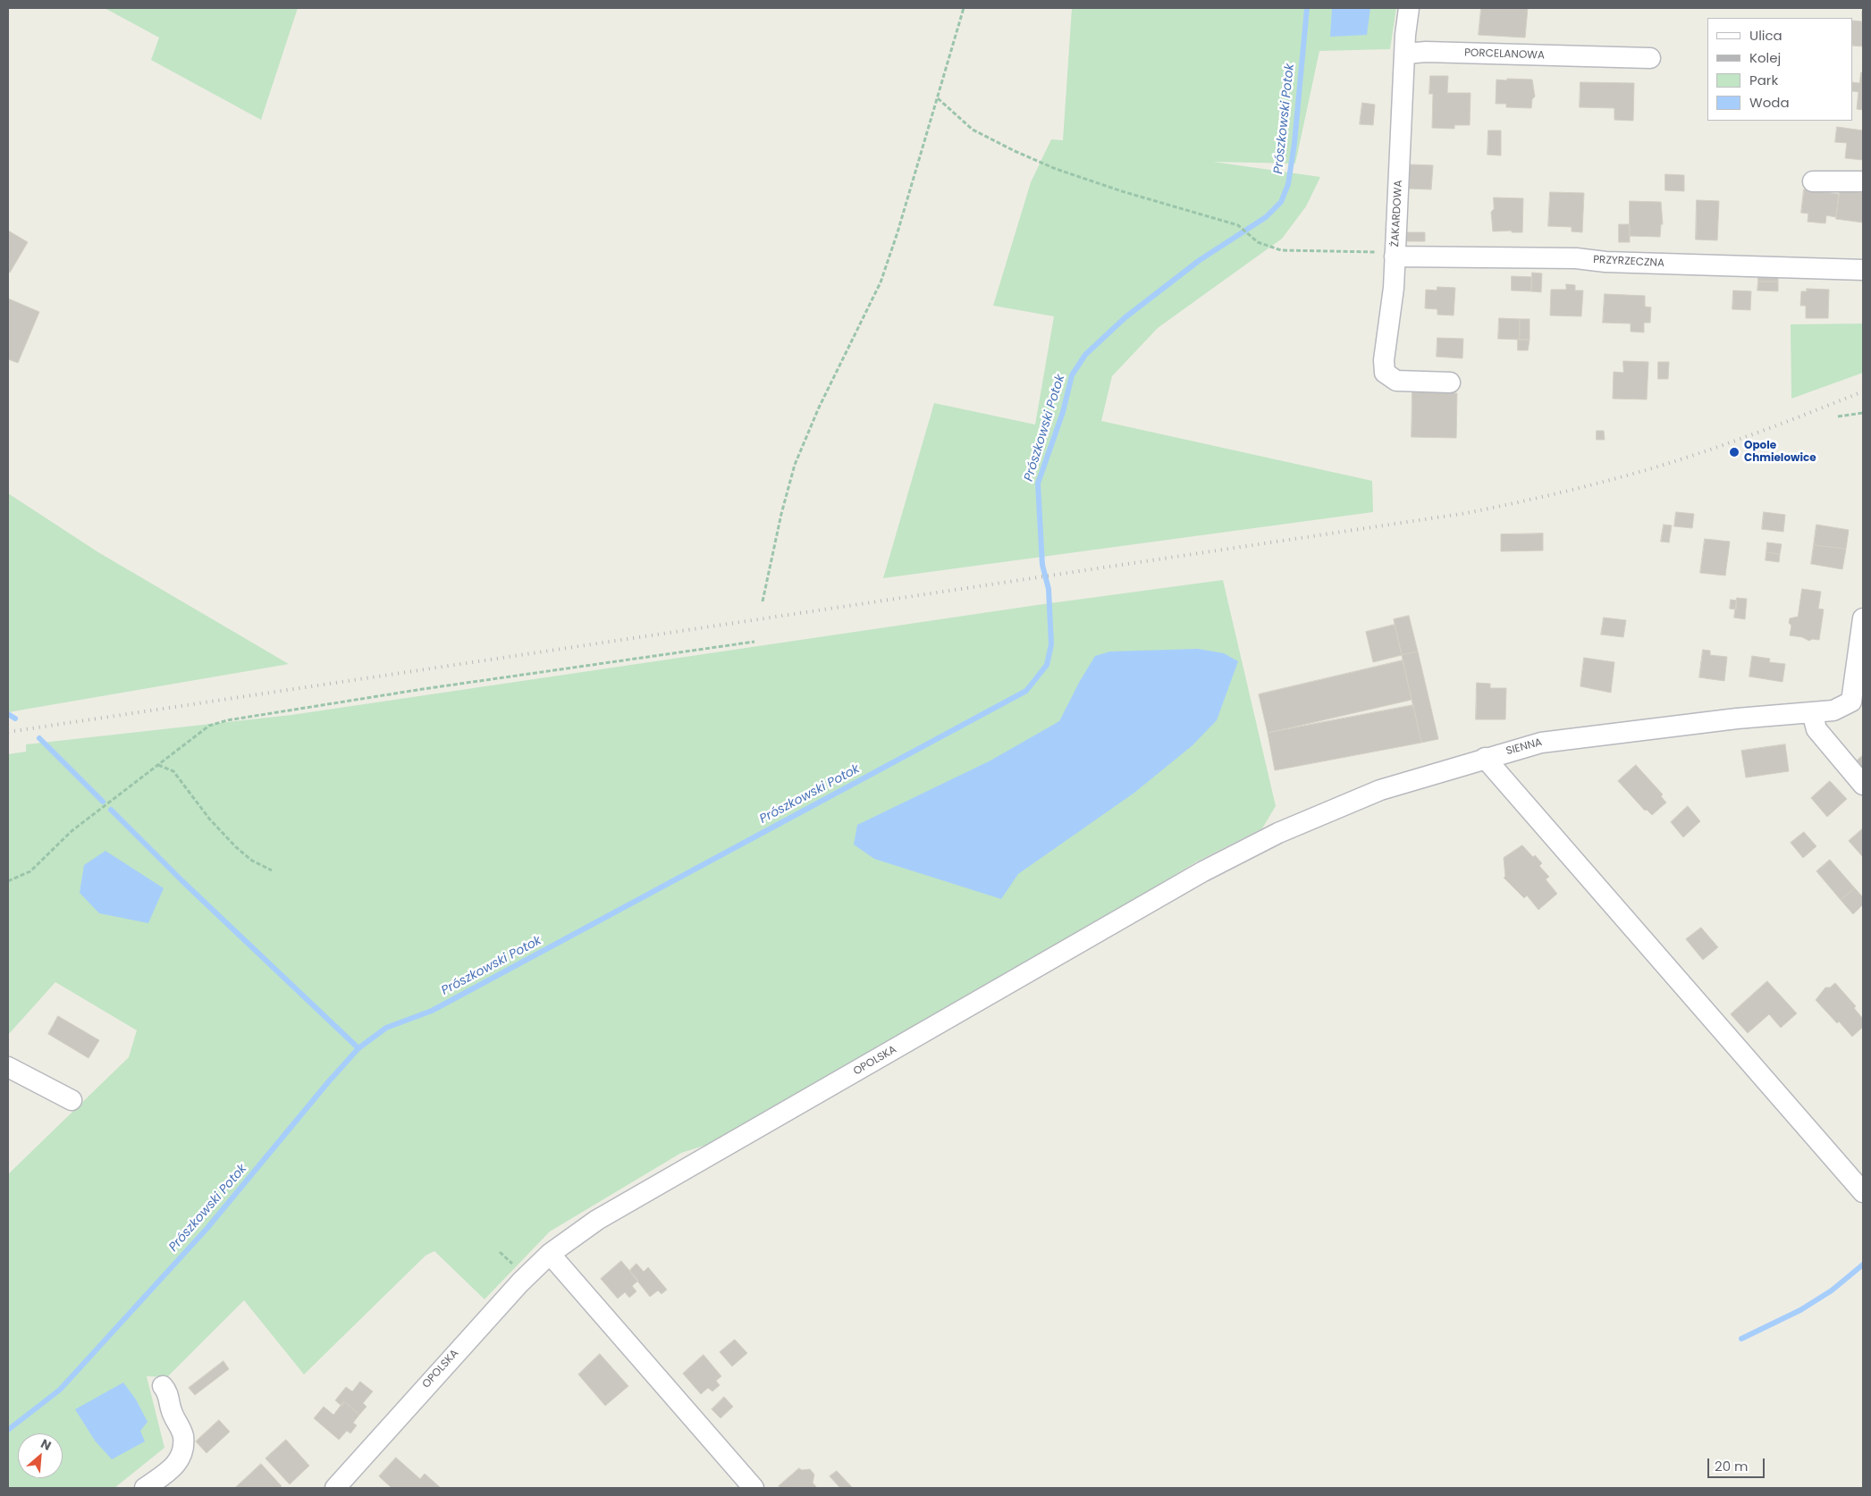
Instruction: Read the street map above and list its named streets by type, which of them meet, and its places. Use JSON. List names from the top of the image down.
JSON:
{
  "streets": {
    "street": [
      "PORCELANOWA",
      "ŻAKARDOWA",
      "PRZYRZECZNA",
      "SIENNA",
      "OPOLSKA"
    ]
  },
  "crossings": [
    ["PORCELANOWA", "ŻAKARDOWA"],
    ["ŻAKARDOWA", "PRZYRZECZNA"],
    ["SIENNA", "OPOLSKA"]
  ],
  "water": ["Prószkowski Potok"],
  "places": ["Opole Chmielowice"],
  "legend": [
    "Ulica",
    "Kolej",
    "Park",
    "Woda"
  ],
  "scale_bar": "20 m",
  "north": "top right"
}
